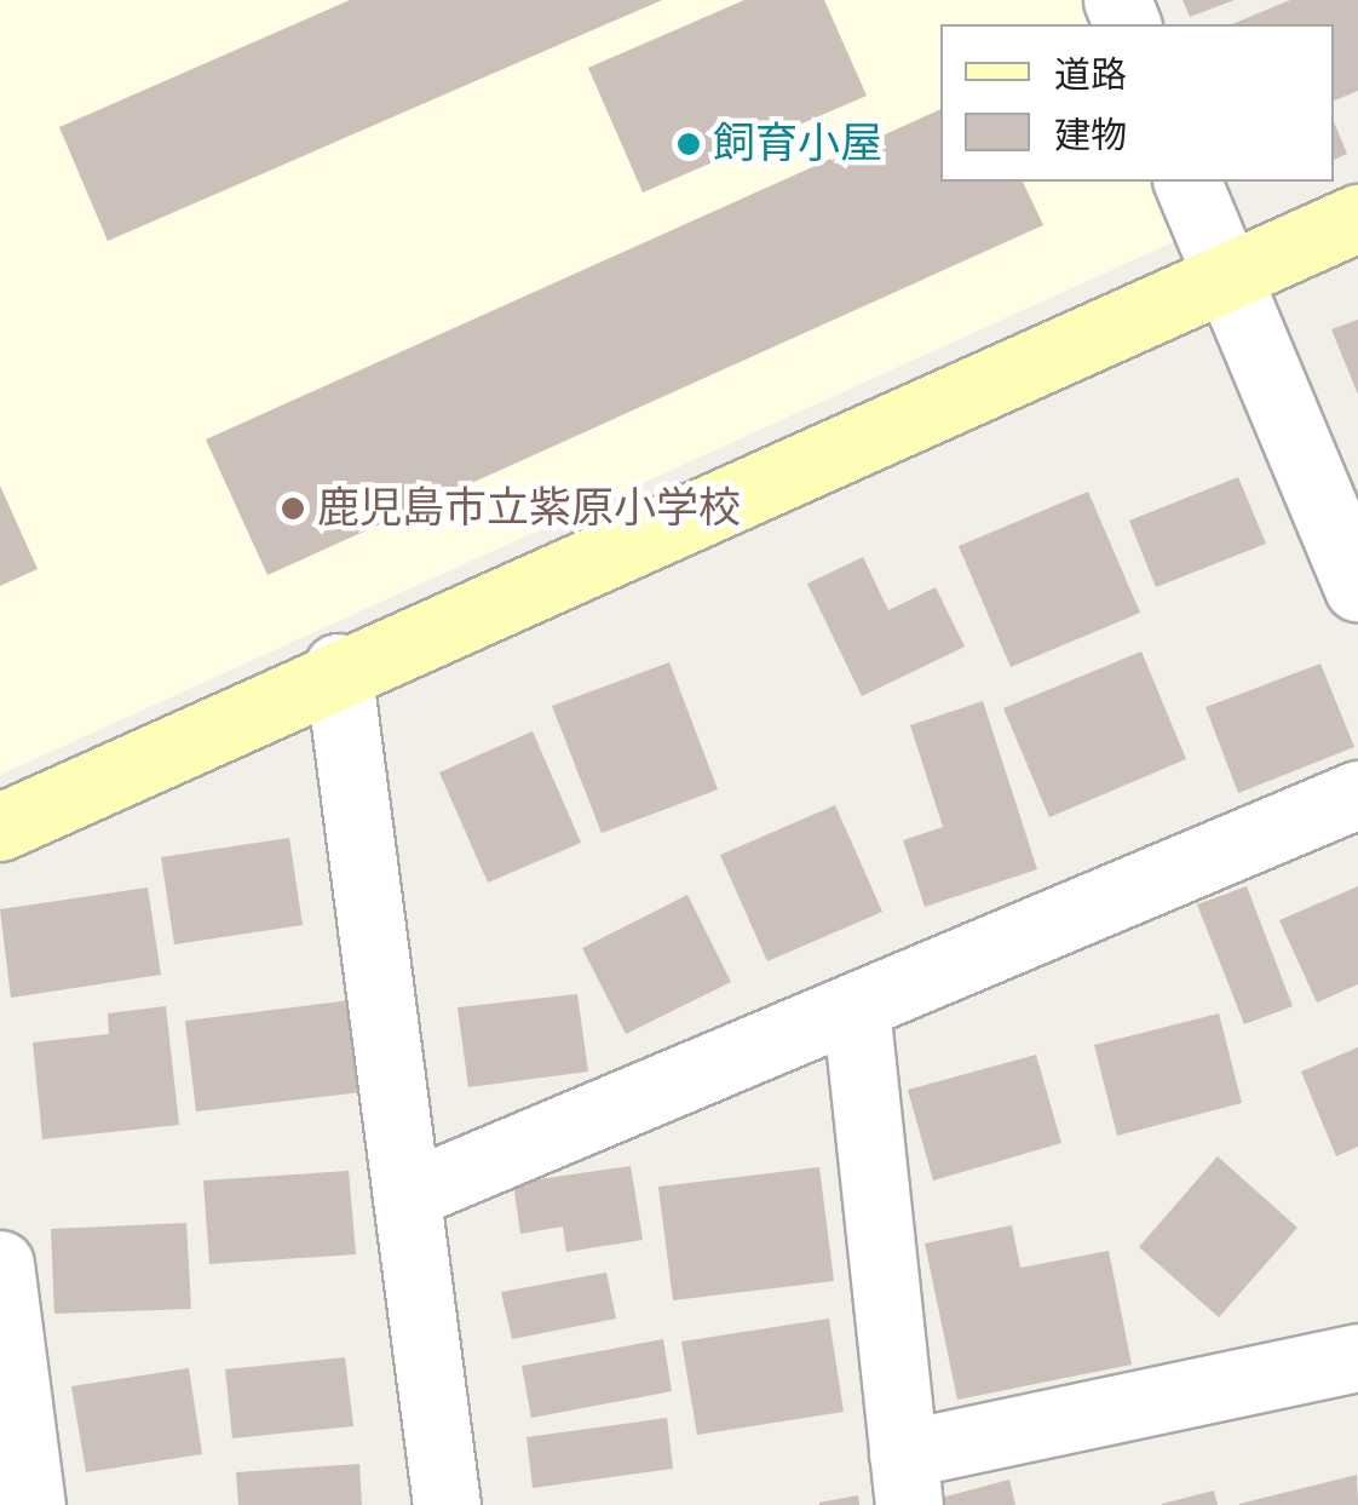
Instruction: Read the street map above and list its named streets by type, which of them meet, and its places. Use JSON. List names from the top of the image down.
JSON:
{
  "places": ["飼育小屋", "鹿児島市立紫原小学校"],
  "legend": ["道路", "建物"]
}
